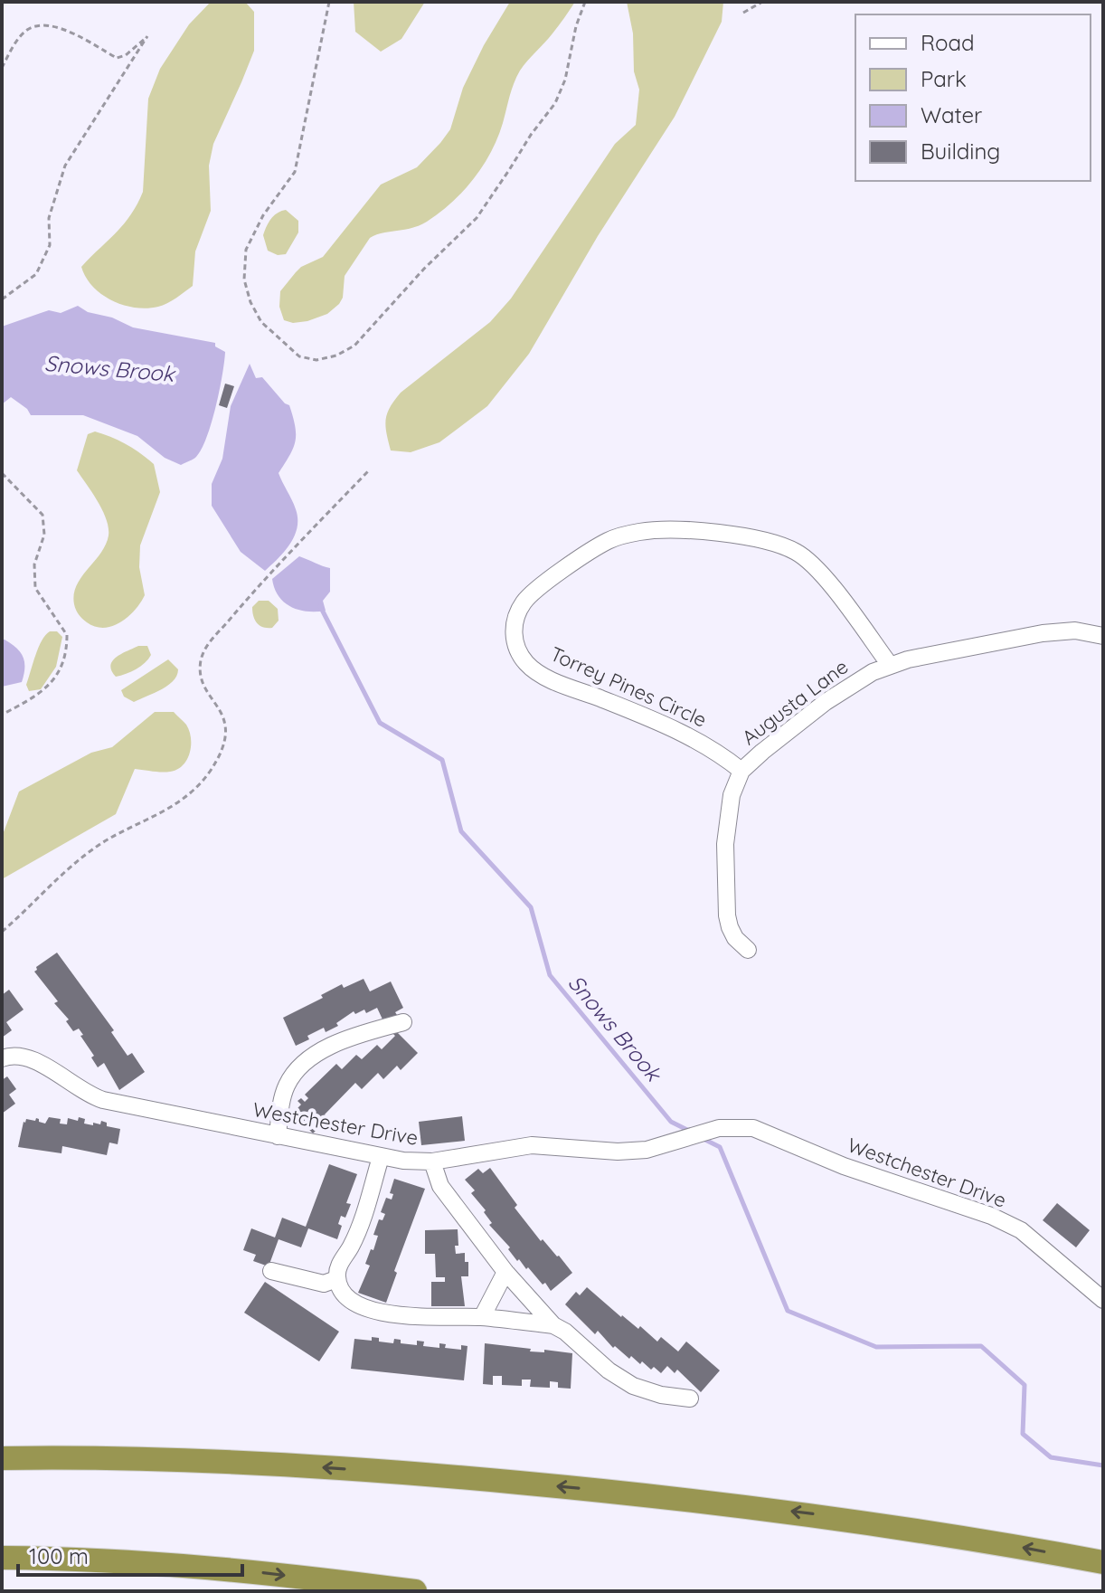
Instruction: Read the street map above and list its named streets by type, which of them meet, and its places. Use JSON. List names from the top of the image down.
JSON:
{
  "streets": {
    "street": ["Torrey Pines Circle", "Augusta Lane", "Westchester Drive"]
  },
  "crossings": [
    ["Torrey Pines Circle", "Augusta Lane"]
  ],
  "water": ["Snows Brook"],
  "legend": [
    "Road",
    "Park",
    "Water",
    "Building"
  ],
  "scale_bar": "100 m"
}
